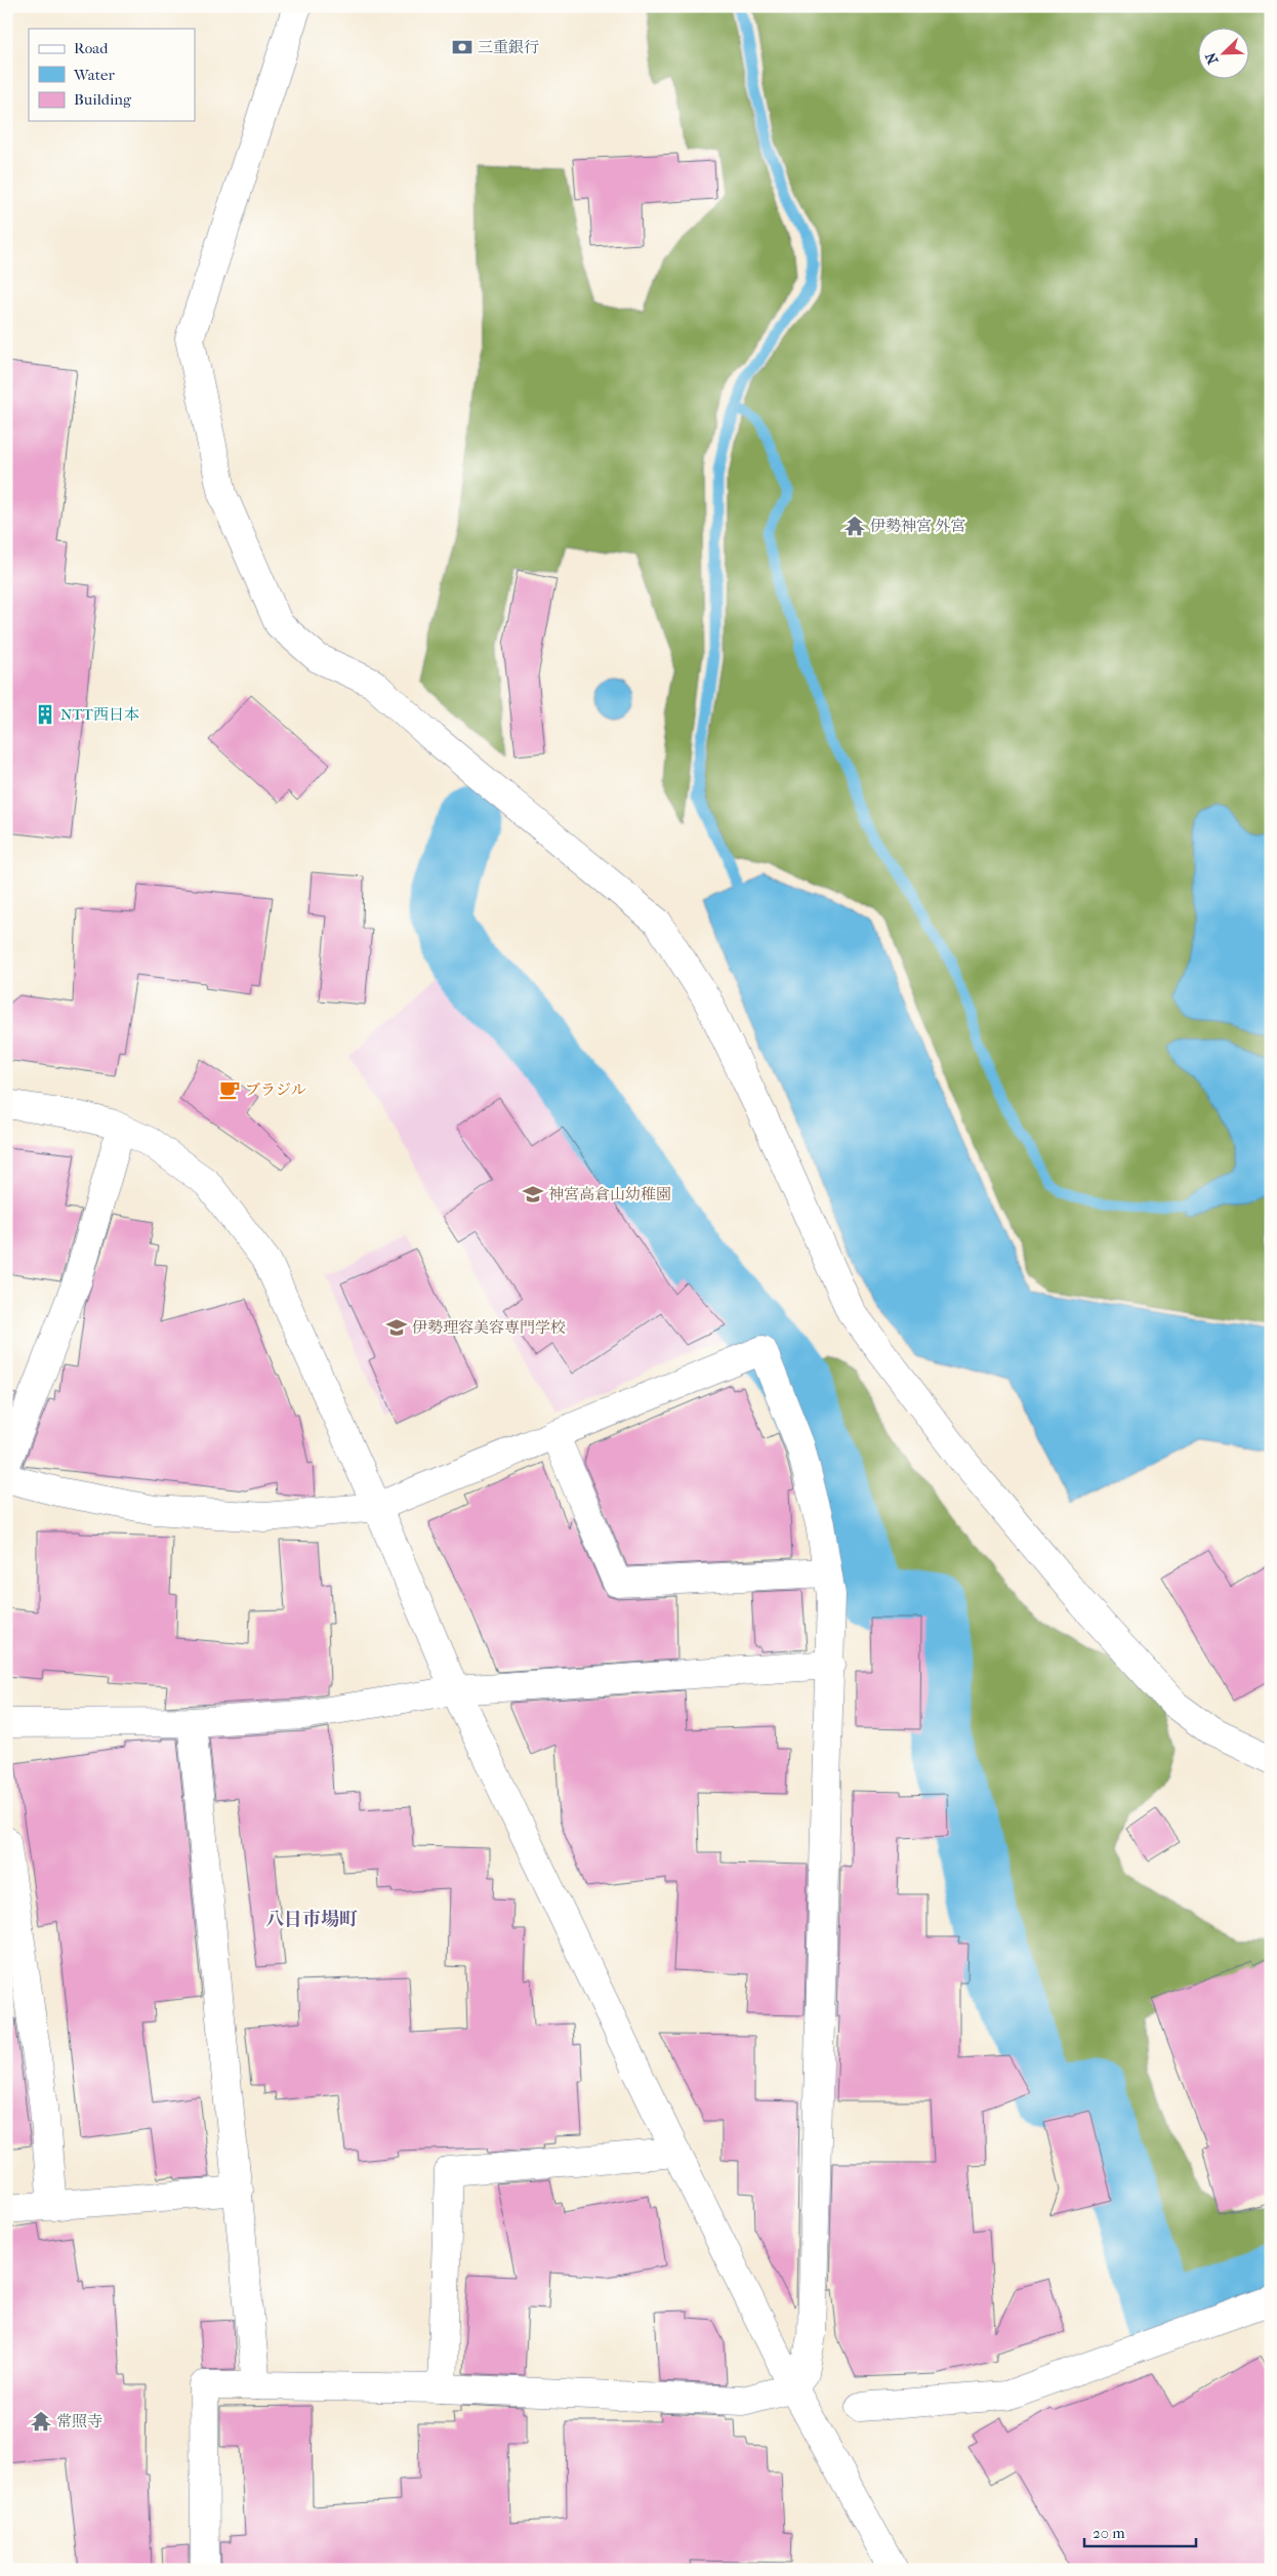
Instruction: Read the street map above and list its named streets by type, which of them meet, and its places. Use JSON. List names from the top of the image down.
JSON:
{
  "districts": ["八日市場町"],
  "places": {
    "bank": ["三重銀行"],
    "temple": ["伊勢神宮 外宮", "常照寺"],
    "building": ["NTT西日本"],
    "cafe": ["ブラジル"],
    "school or university": ["神宮高倉山幼稚園", "伊勢理容美容専門学校"]
  },
  "legend": ["Road", "Water", "Building"],
  "scale_bar": "20 m",
  "north": "bottom left"
}
